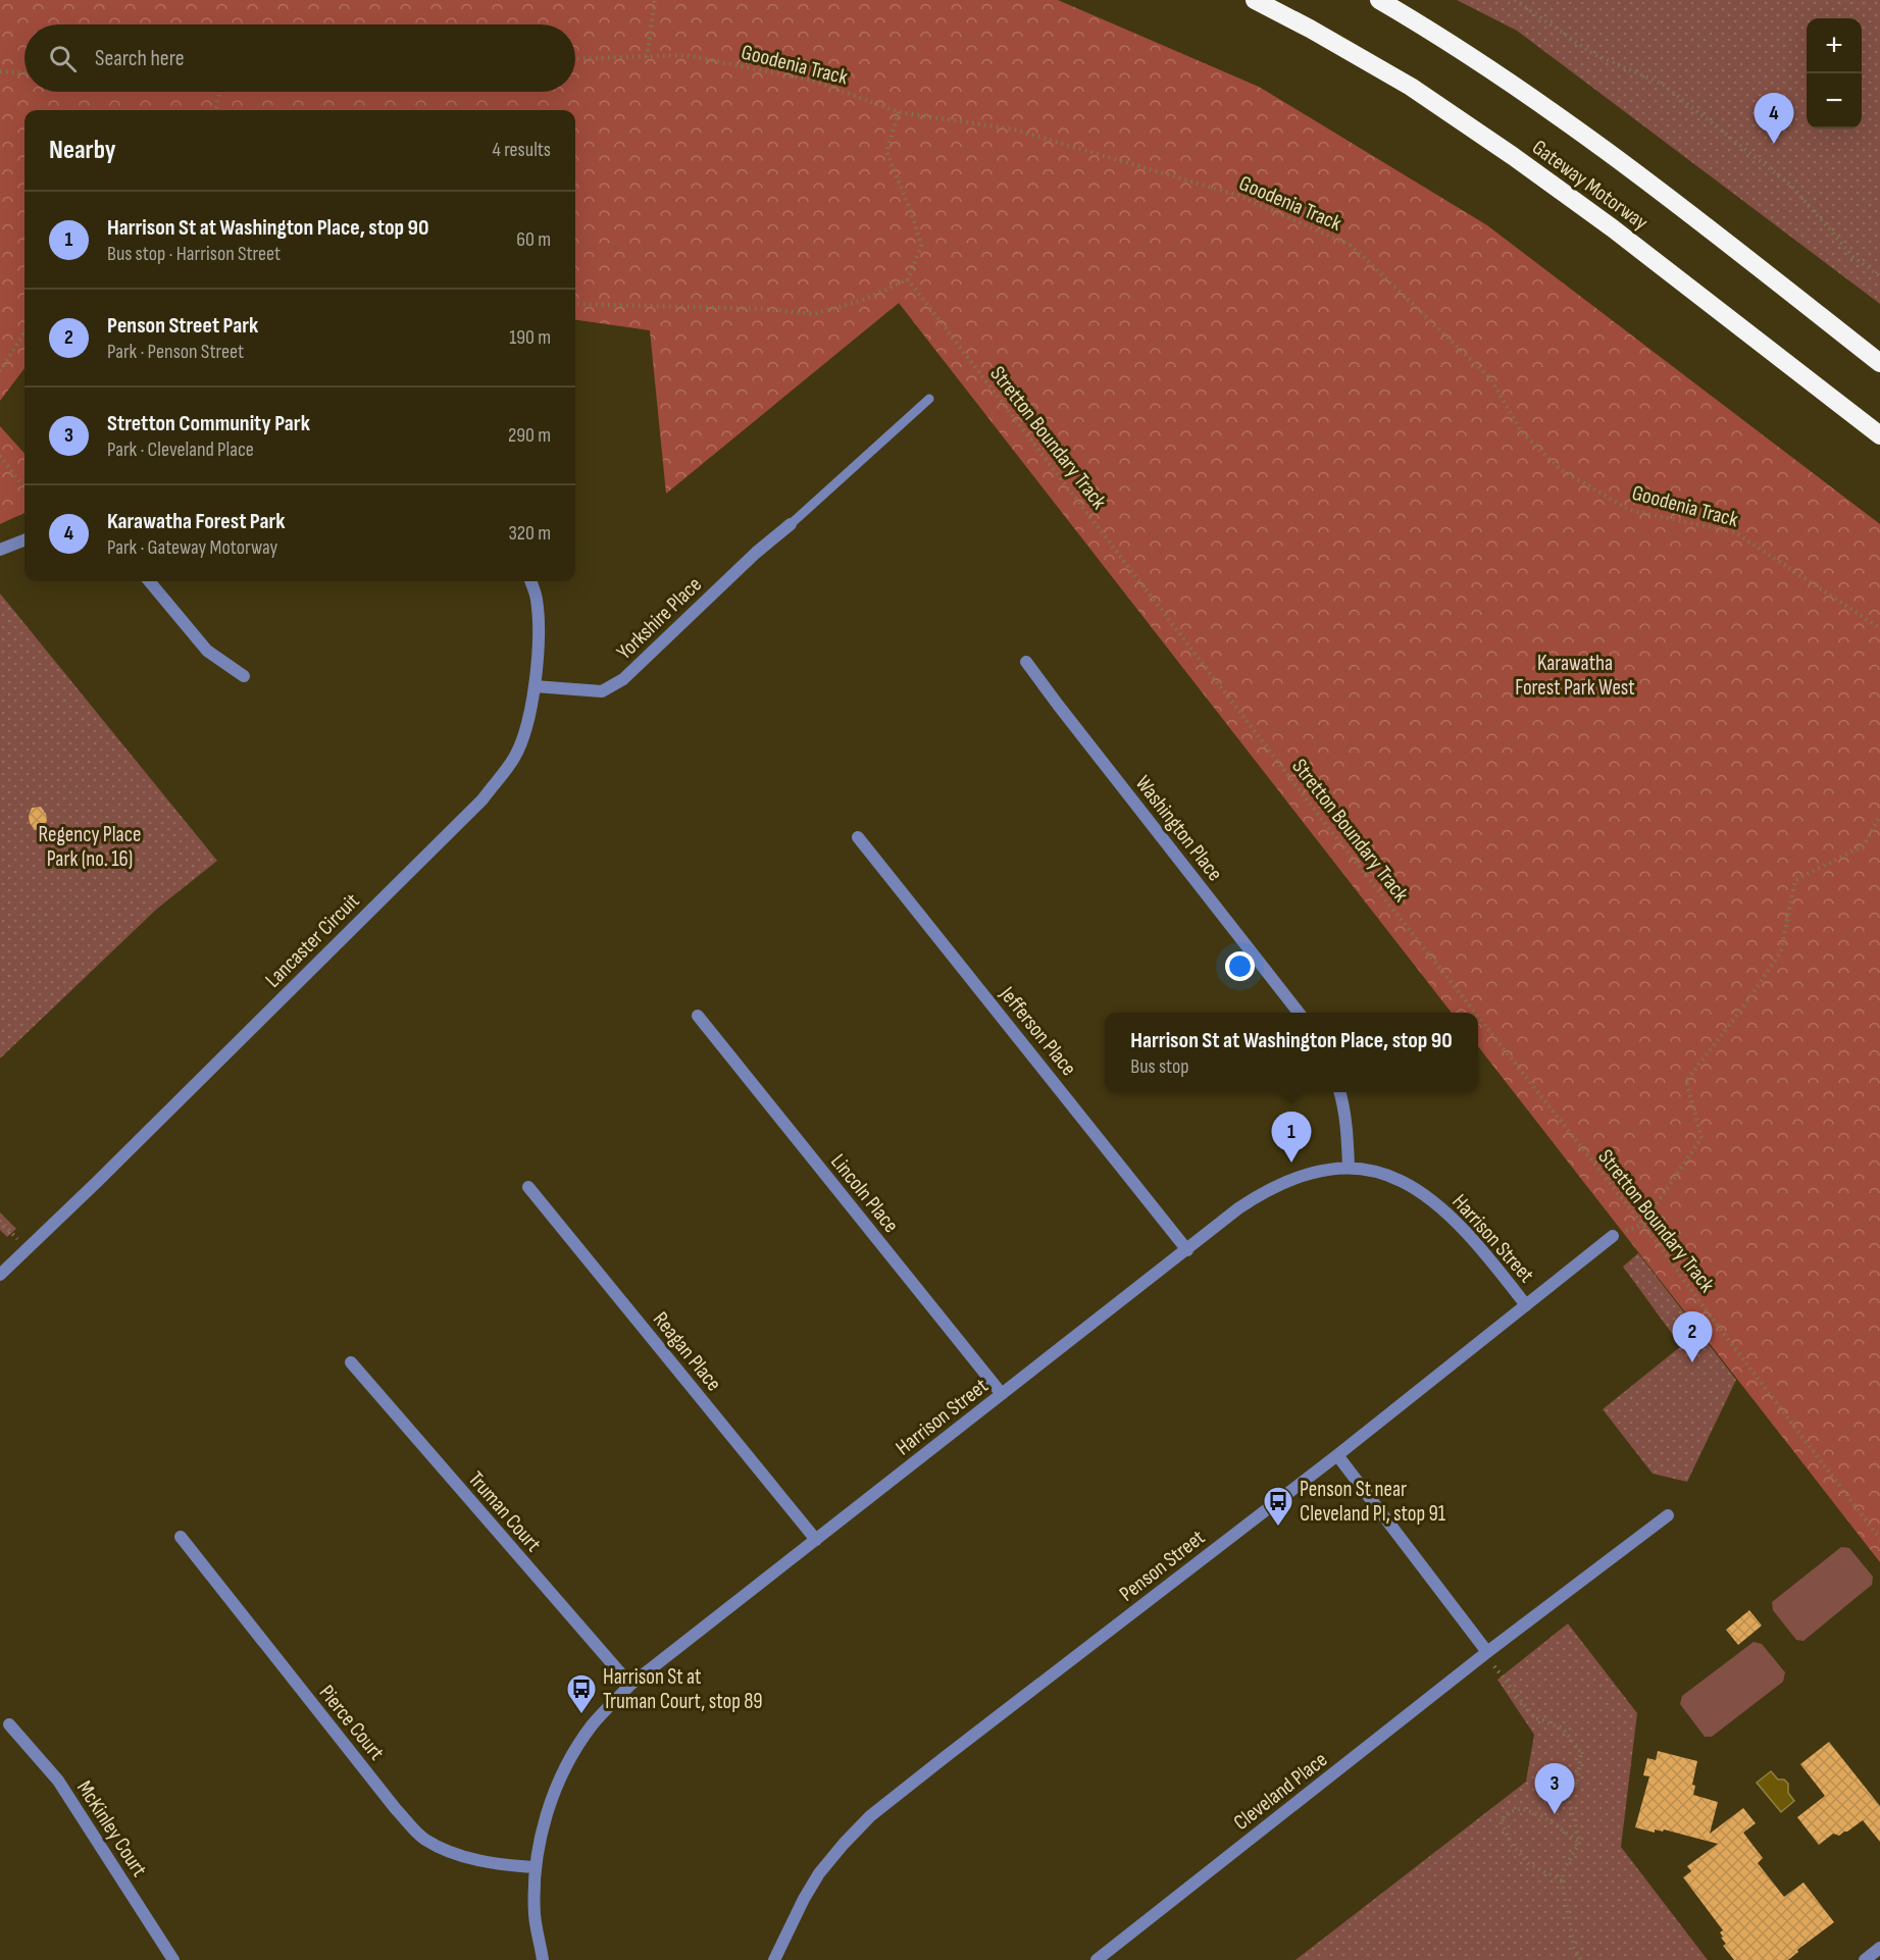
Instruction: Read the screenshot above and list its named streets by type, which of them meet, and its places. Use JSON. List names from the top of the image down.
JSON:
{
  "streets": {
    "highway": ["Gateway Motorway"],
    "street": [
      "Yorkshire Place",
      "Washington Place",
      "Lancaster Circuit",
      "Jefferson Place",
      "Lincoln Place",
      "Harrison Street",
      "Reagan Place",
      "Truman Court",
      "Penson Street",
      "Pierce Court",
      "Cleveland Place",
      "McKinley Court"
    ],
    "path": ["Goodenia Track", "Stretton Boundary Track"]
  },
  "crossings": [
    ["Yorkshire Place", "Lancaster Circuit"],
    ["Jefferson Place", "Harrison Street"],
    ["Lincoln Place", "Harrison Street"],
    ["Harrison Street", "Reagan Place"],
    ["Harrison Street", "Truman Court"],
    ["Harrison Street", "Penson Street"],
    ["Harrison Street", "Pierce Court"]
  ],
  "parks": ["Karawatha Forest Park West", "Regency Place Park (no. 16)"],
  "places": {
    "bus stop": ["Penson St near Cleveland Pl, stop 91", "Harrison St at Truman Court, stop 89"]
  },
  "page": {
    "map_buttons": ["+", "−"],
    "search": "Search here",
    "pins": [
      "4",
      "1",
      "2",
      "3"
    ],
    "heading": ["Nearby", "4 results"],
    "list": [
      {
        "mark": "1",
        "name": "Harrison St at Washington Place, stop 90",
        "note": "Bus stop · Harrison Street",
        "value": "60 m"
      },
      {
        "mark": "2",
        "name": "Penson Street Park",
        "note": "Park · Penson Street",
        "value": "190 m"
      },
      {
        "mark": "3",
        "name": "Stretton Community Park",
        "note": "Park · Cleveland Place",
        "value": "290 m"
      },
      {
        "mark": "4",
        "name": "Karawatha Forest Park",
        "note": "Park · Gateway Motorway",
        "value": "320 m"
      }
    ],
    "popup": ["Harrison St at Washington Place, stop 90", "Bus stop"]
  }
}
